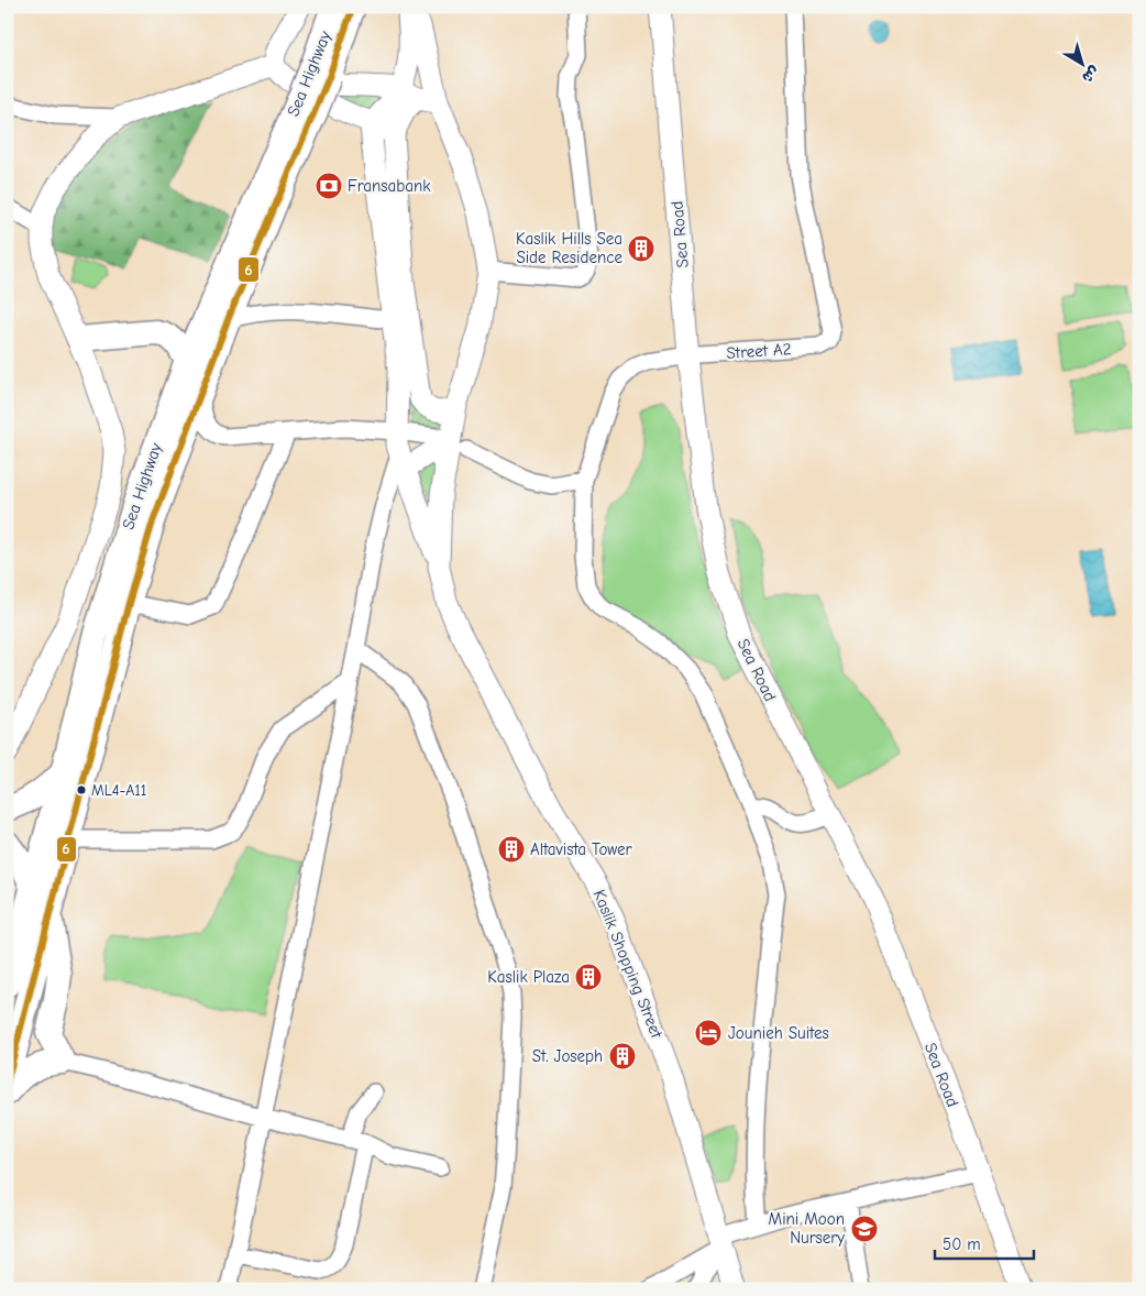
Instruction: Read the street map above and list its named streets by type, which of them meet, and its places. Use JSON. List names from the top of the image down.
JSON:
{
  "streets": {
    "highway": ["Sea Highway"],
    "main road": ["Sea Road", "Kaslik Shopping Street"],
    "street": ["Street A2"]
  },
  "crossings": [
    ["Sea Road", "Street A2"]
  ],
  "places": {
    "bank": ["Fransabank"],
    "building": [
      "Kaslik Hills Sea Side Residence",
      "Altavista Tower",
      "Kaslik Plaza",
      "St. Joseph"
    ],
    "other": ["ML4-A11"],
    "hotel": ["Jounieh Suites"],
    "school or university": ["Mini Moon Nursery"]
  },
  "lines": ["transit line 6"],
  "scale_bar": "50 m",
  "north": "bottom right"
}
